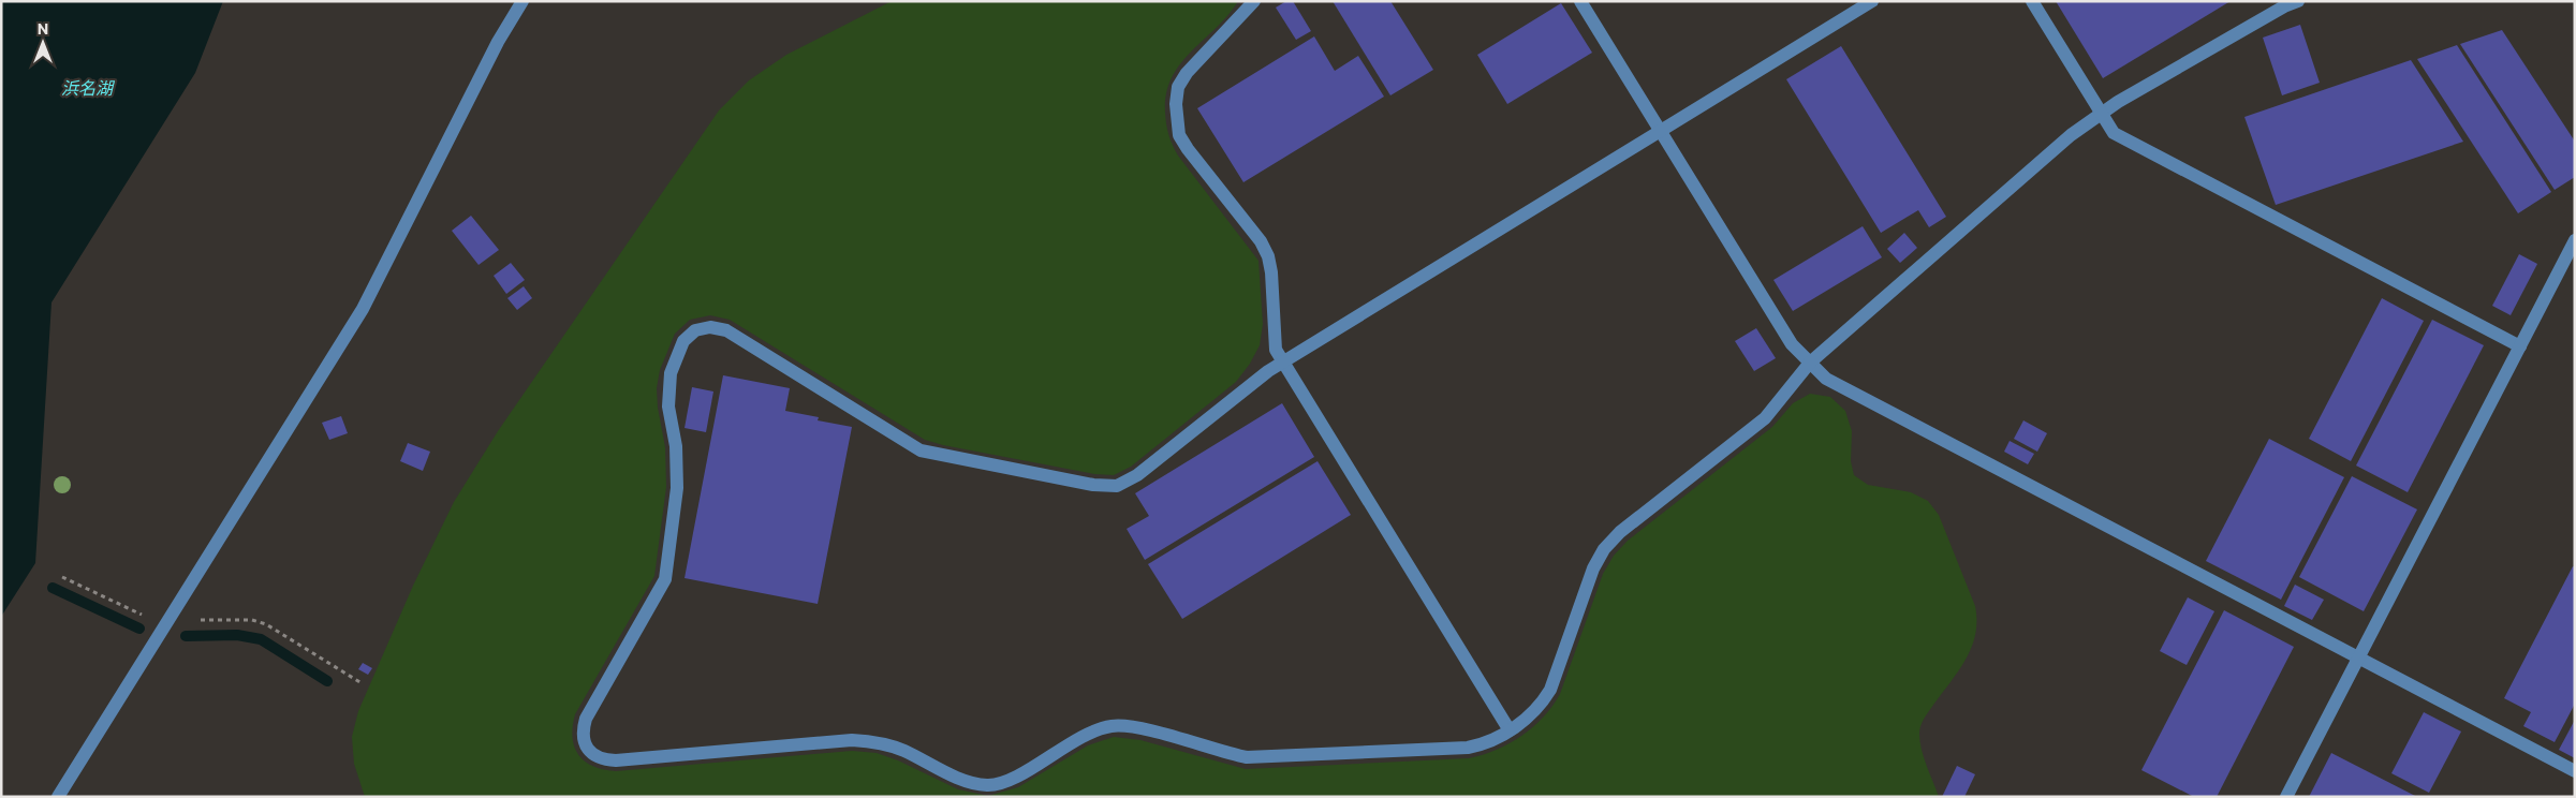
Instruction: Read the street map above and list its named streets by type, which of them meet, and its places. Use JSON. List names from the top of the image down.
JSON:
{
  "water": ["浜名湖"],
  "north": "top"
}
